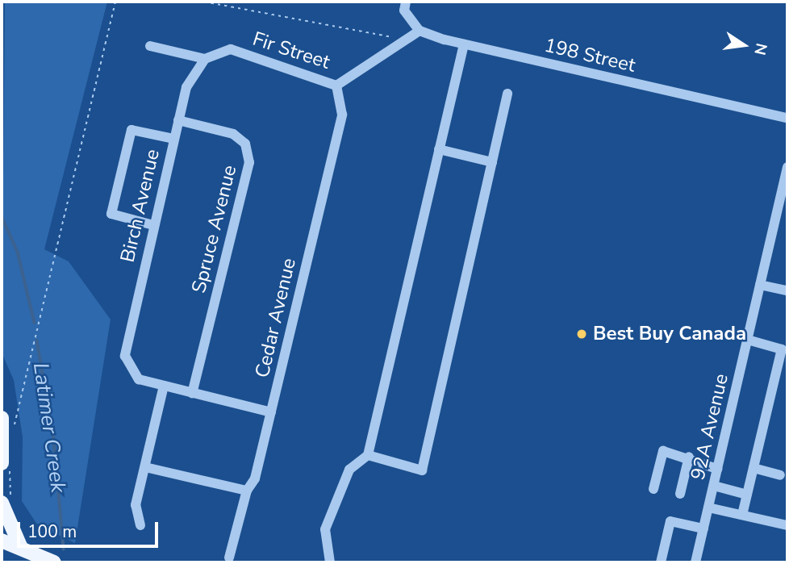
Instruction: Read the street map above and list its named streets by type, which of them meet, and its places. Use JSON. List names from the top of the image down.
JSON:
{
  "streets": {
    "street": [
      "Fir Street",
      "198 Street",
      "Birch Avenue",
      "Spruce Avenue",
      "Cedar Avenue",
      "92A Avenue"
    ]
  },
  "crossings": [
    ["Fir Street", "198 Street"],
    ["Fir Street", "Birch Avenue"],
    ["Fir Street", "Cedar Avenue"],
    ["Birch Avenue", "Spruce Avenue"]
  ],
  "water": ["Latimer Creek"],
  "places": ["Best Buy Canada"],
  "scale_bar": "100 m",
  "north": "right"
}
